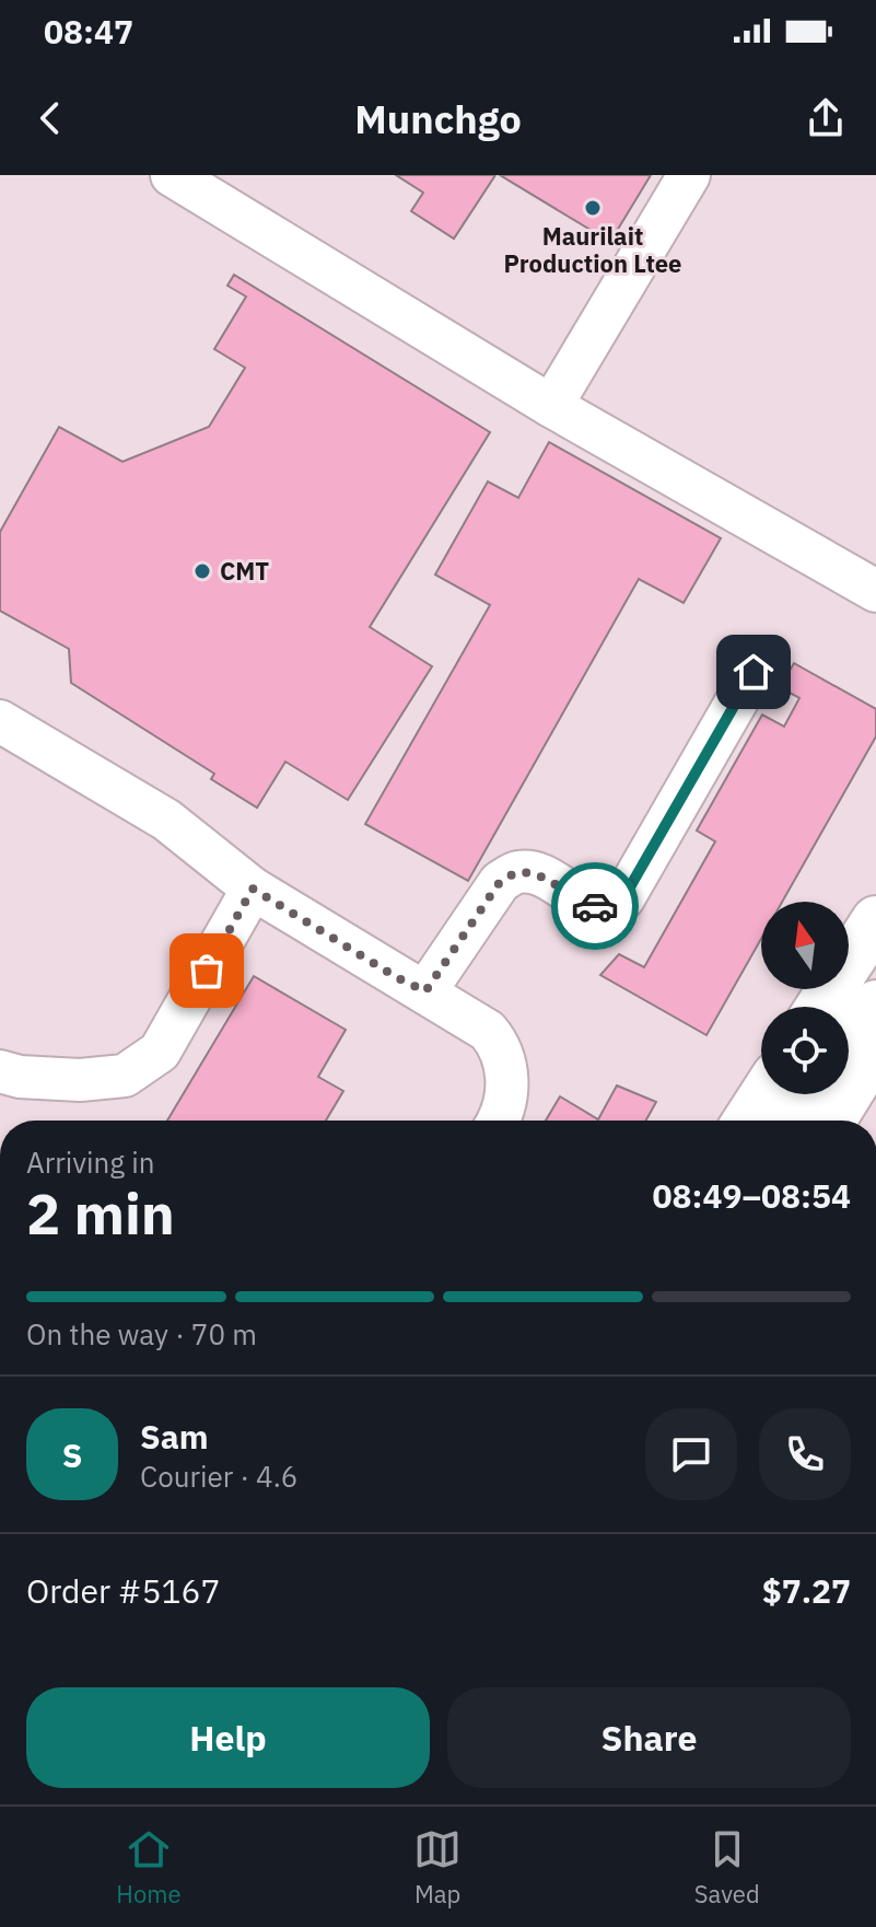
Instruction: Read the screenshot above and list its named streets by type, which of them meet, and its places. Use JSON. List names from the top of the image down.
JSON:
{
  "places": ["Maurilait Production Ltee", "CMT"],
  "north": "top",
  "page": {
    "status": "08:47",
    "header": "Munchgo",
    "heading": ["2 min", "Arriving in", "08:49–08:54"],
    "panel": [
      "Sam",
      "Courier · 4.6",
      "Order #5167",
      "$7.27"
    ],
    "bar": "On the way · 70 m",
    "round": "S",
    "buttons": ["Help", "Share"],
    "tabs": ["Home", "Map", "Saved"]
  }
}
